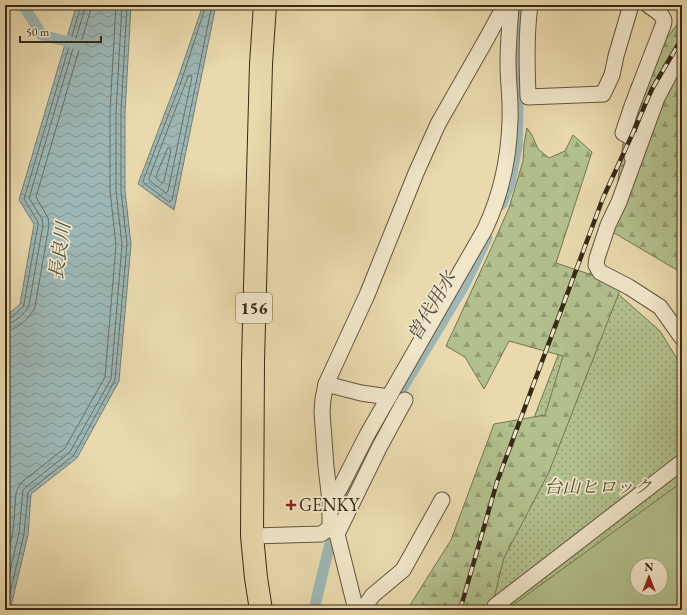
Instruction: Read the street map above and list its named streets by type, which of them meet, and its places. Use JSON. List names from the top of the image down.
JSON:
{
  "streets": {
    "highway": ["156"]
  },
  "water": ["長良川", "曽代用水"],
  "parks": ["台山ヒロック"],
  "places": {
    "health": ["GENKY"]
  },
  "scale_bar": "50 m",
  "north": "top"
}
